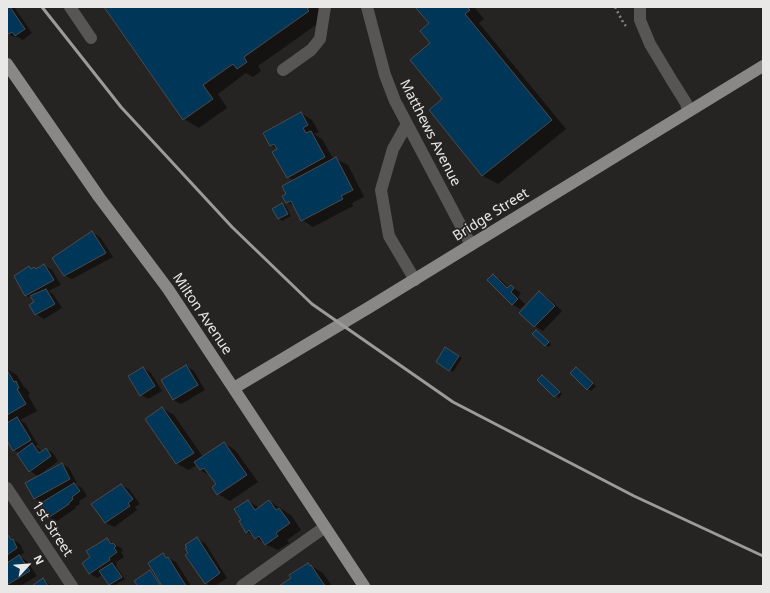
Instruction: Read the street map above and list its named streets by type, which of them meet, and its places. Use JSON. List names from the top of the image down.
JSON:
{
  "streets": {
    "main road": ["Bridge Street", "Milton Avenue"],
    "street": ["Matthews Avenue", "1st Street"]
  },
  "crossings": [
    ["Matthews Avenue", "Bridge Street"],
    ["Bridge Street", "Milton Avenue"]
  ],
  "north": "top right"
}
